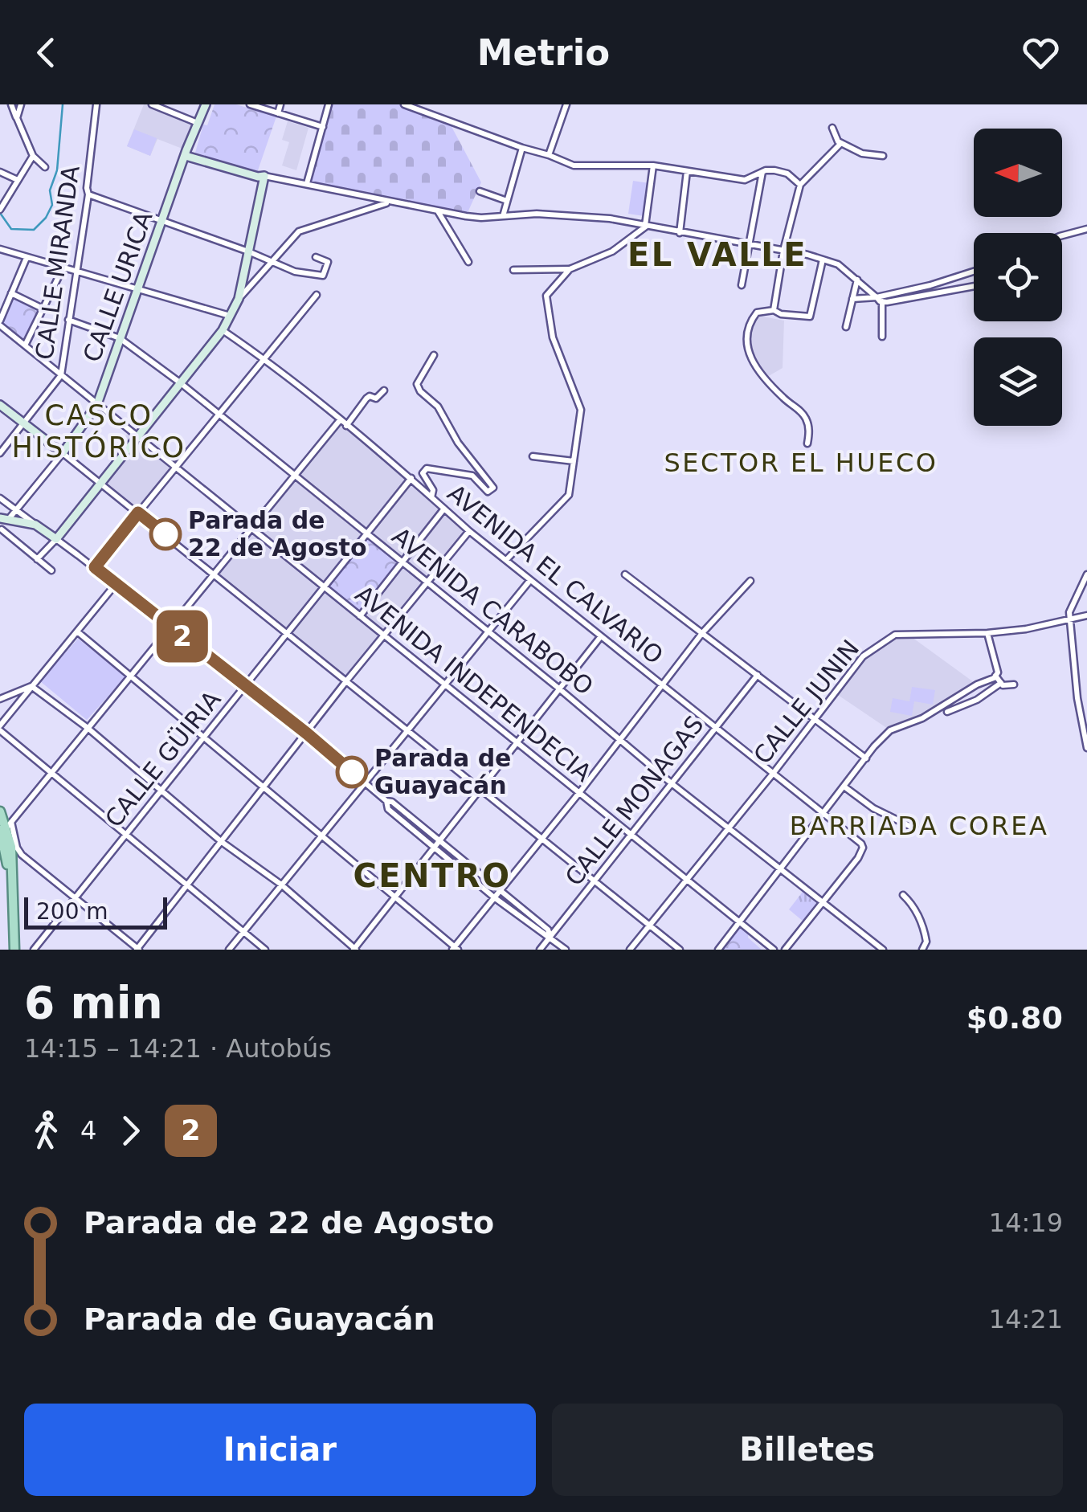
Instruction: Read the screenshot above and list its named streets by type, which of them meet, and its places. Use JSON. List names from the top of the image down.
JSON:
{
  "streets": {
    "main road": ["CALLE URICA"],
    "street": [
      "CALLE MIRANDA",
      "AVENIDA EL CALVARIO",
      "AVENIDA CARABOBO",
      "AVENIDA INDEPENDECIA",
      "CALLE JUNIN",
      "CALLE GÜIRIA",
      "CALLE MONAGAS"
    ]
  },
  "crossings": [
    ["CALLE MIRANDA", "AVENIDA CARABOBO"],
    ["CALLE MIRANDA", "AVENIDA INDEPENDECIA"],
    ["CALLE URICA", "AVENIDA CARABOBO"],
    ["CALLE URICA", "AVENIDA INDEPENDECIA"],
    ["AVENIDA EL CALVARIO", "AVENIDA CARABOBO"],
    ["AVENIDA EL CALVARIO", "CALLE JUNIN"],
    ["AVENIDA EL CALVARIO", "CALLE GÜIRIA"],
    ["AVENIDA EL CALVARIO", "CALLE MONAGAS"],
    ["AVENIDA CARABOBO", "CALLE JUNIN"],
    ["AVENIDA CARABOBO", "CALLE GÜIRIA"],
    ["AVENIDA CARABOBO", "CALLE MONAGAS"],
    ["AVENIDA INDEPENDECIA", "CALLE JUNIN"],
    ["AVENIDA INDEPENDECIA", "CALLE GÜIRIA"],
    ["AVENIDA INDEPENDECIA", "CALLE MONAGAS"]
  ],
  "districts": [
    "EL VALLE",
    "CASCO HISTÓRICO",
    "SECTOR EL HUECO",
    "BARRIADA COREA",
    "CENTRO"
  ],
  "places": ["Parada de 22 de Agosto", "Parada de Guayacán"],
  "lines": ["bus line 2"],
  "scale_bar": "200 m",
  "north": "left",
  "page": {
    "header": "Metrio",
    "on_map": "2",
    "scale": "200 m",
    "heading": ["6 min", "14:15 – 14:21 · Autobús", "$0.80"],
    "legs": ["4", "2"],
    "list": [
      {
        "name": "Parada de 22 de Agosto",
        "value": "14:19"
      },
      {
        "name": "Parada de Guayacán",
        "value": "14:21"
      }
    ],
    "buttons": ["Iniciar", "Billetes"]
  }
}
